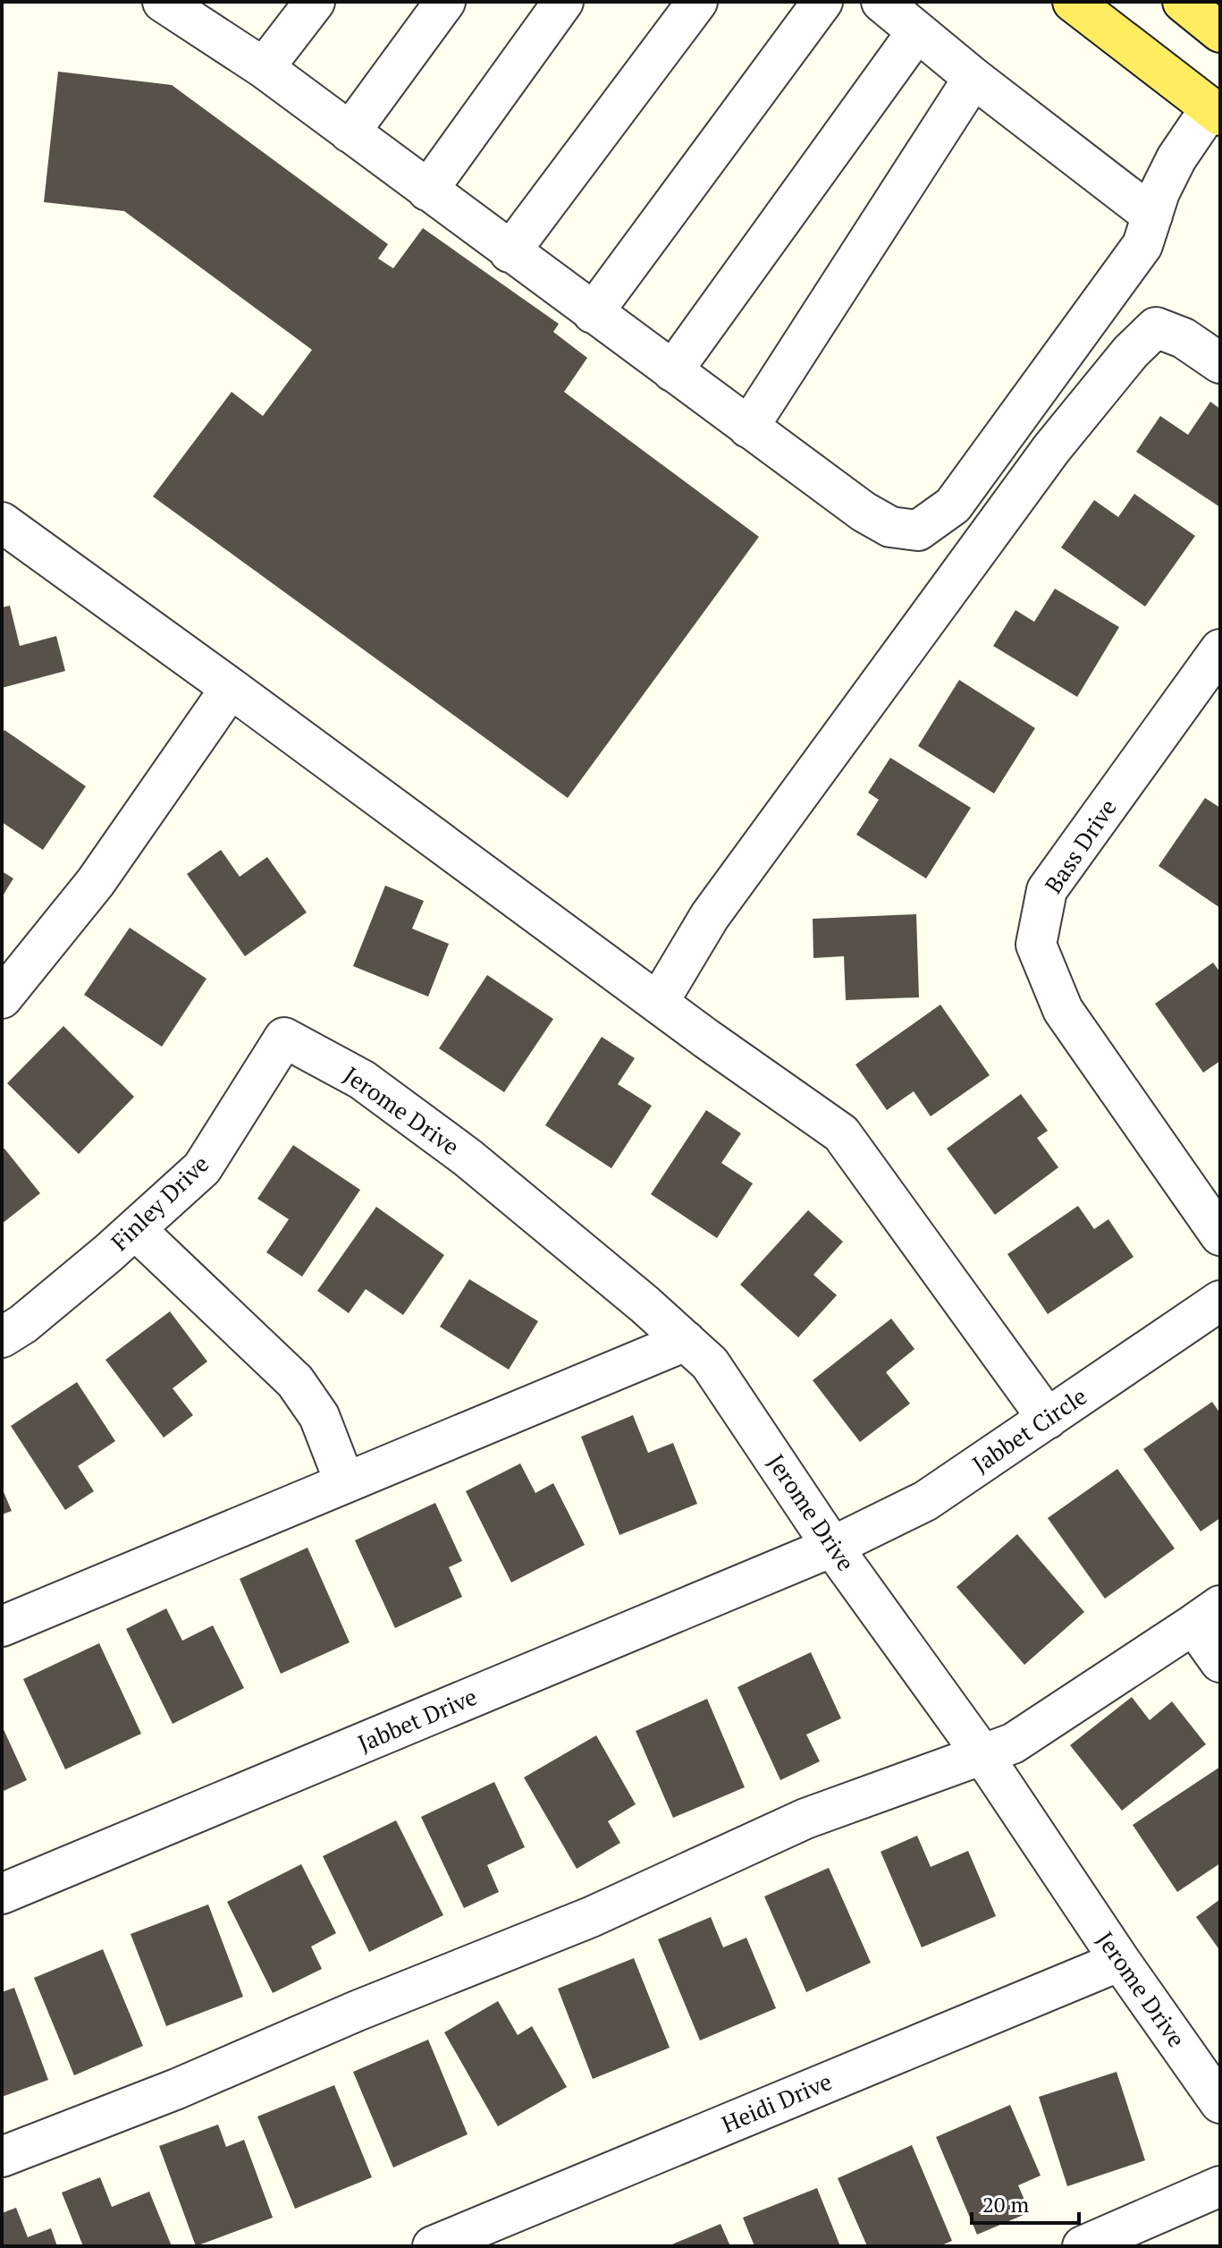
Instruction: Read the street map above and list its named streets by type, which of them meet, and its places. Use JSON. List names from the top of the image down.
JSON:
{
  "streets": {
    "street": [
      "Bass Drive",
      "Jerome Drive",
      "Finley Drive",
      "Jabbet Circle",
      "Jabbet Drive",
      "Heidi Drive"
    ]
  },
  "crossings": [
    ["Jerome Drive", "Finley Drive"],
    ["Jerome Drive", "Jabbet Circle"],
    ["Jerome Drive", "Jabbet Drive"],
    ["Jerome Drive", "Heidi Drive"],
    ["Jabbet Circle", "Jabbet Drive"]
  ],
  "scale_bar": "20 m"
}
